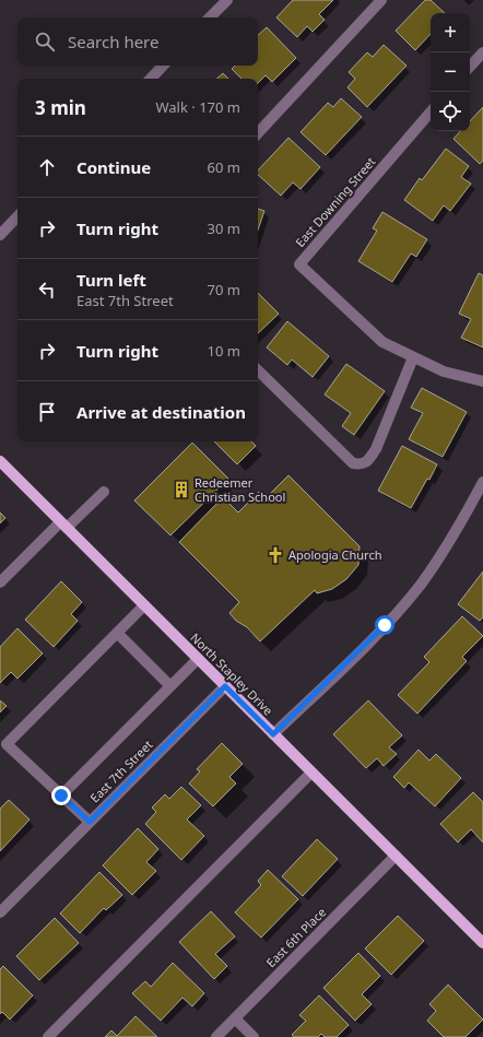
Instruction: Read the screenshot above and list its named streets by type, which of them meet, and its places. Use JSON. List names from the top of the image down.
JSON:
{
  "streets": {
    "main road": ["North Stapley Drive"],
    "street": ["East Downing Street", "East 7th Street", "East 6th Place"]
  },
  "crossings": [
    ["North Stapley Drive", "East 7th Street"],
    ["North Stapley Drive", "East 6th Place"]
  ],
  "places": {
    "building": ["Redeemer Christian School"],
    "church": ["Apologia Church"]
  },
  "page": {
    "map_buttons": ["+", "−"],
    "search": "Search here",
    "heading": ["3 min", "Walk · 170 m"],
    "list": [
      ["Continue", "60 m"],
      ["Turn right", "30 m"],
      ["Turn left", "East 7th Street", "70 m"],
      ["Turn right", "10 m"],
      "Arrive at destination"
    ]
  }
}
